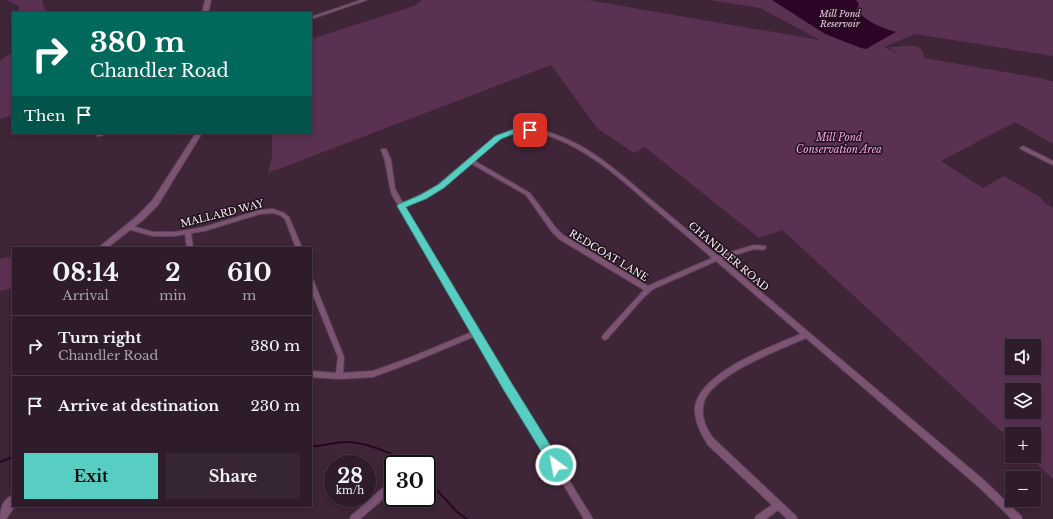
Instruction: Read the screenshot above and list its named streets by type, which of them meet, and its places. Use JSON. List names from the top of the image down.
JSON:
{
  "streets": {
    "street": ["MALLARD WAY", "REDCOAT LANE", "CHANDLER ROAD"]
  },
  "crossings": [
    ["REDCOAT LANE", "CHANDLER ROAD"]
  ],
  "water": ["Mill Pond Reservoir"],
  "parks": ["Mill Pond Conservation Area"],
  "page": {
    "turn": ["380 m", "Chandler Road"],
    "then": "Then",
    "eta": [
      "08:14",
      "Arrival",
      "2",
      "min",
      "610",
      "m"
    ],
    "list": [
      {
        "name": "Turn right",
        "note": "Chandler Road",
        "value": "380 m"
      },
      {
        "name": "Arrive at destination",
        "value": "230 m"
      }
    ],
    "map_buttons": ["+", "−"],
    "buttons": ["Exit", "Share"],
    "speed": "28 km/h",
    "limit": "30"
  }
}
